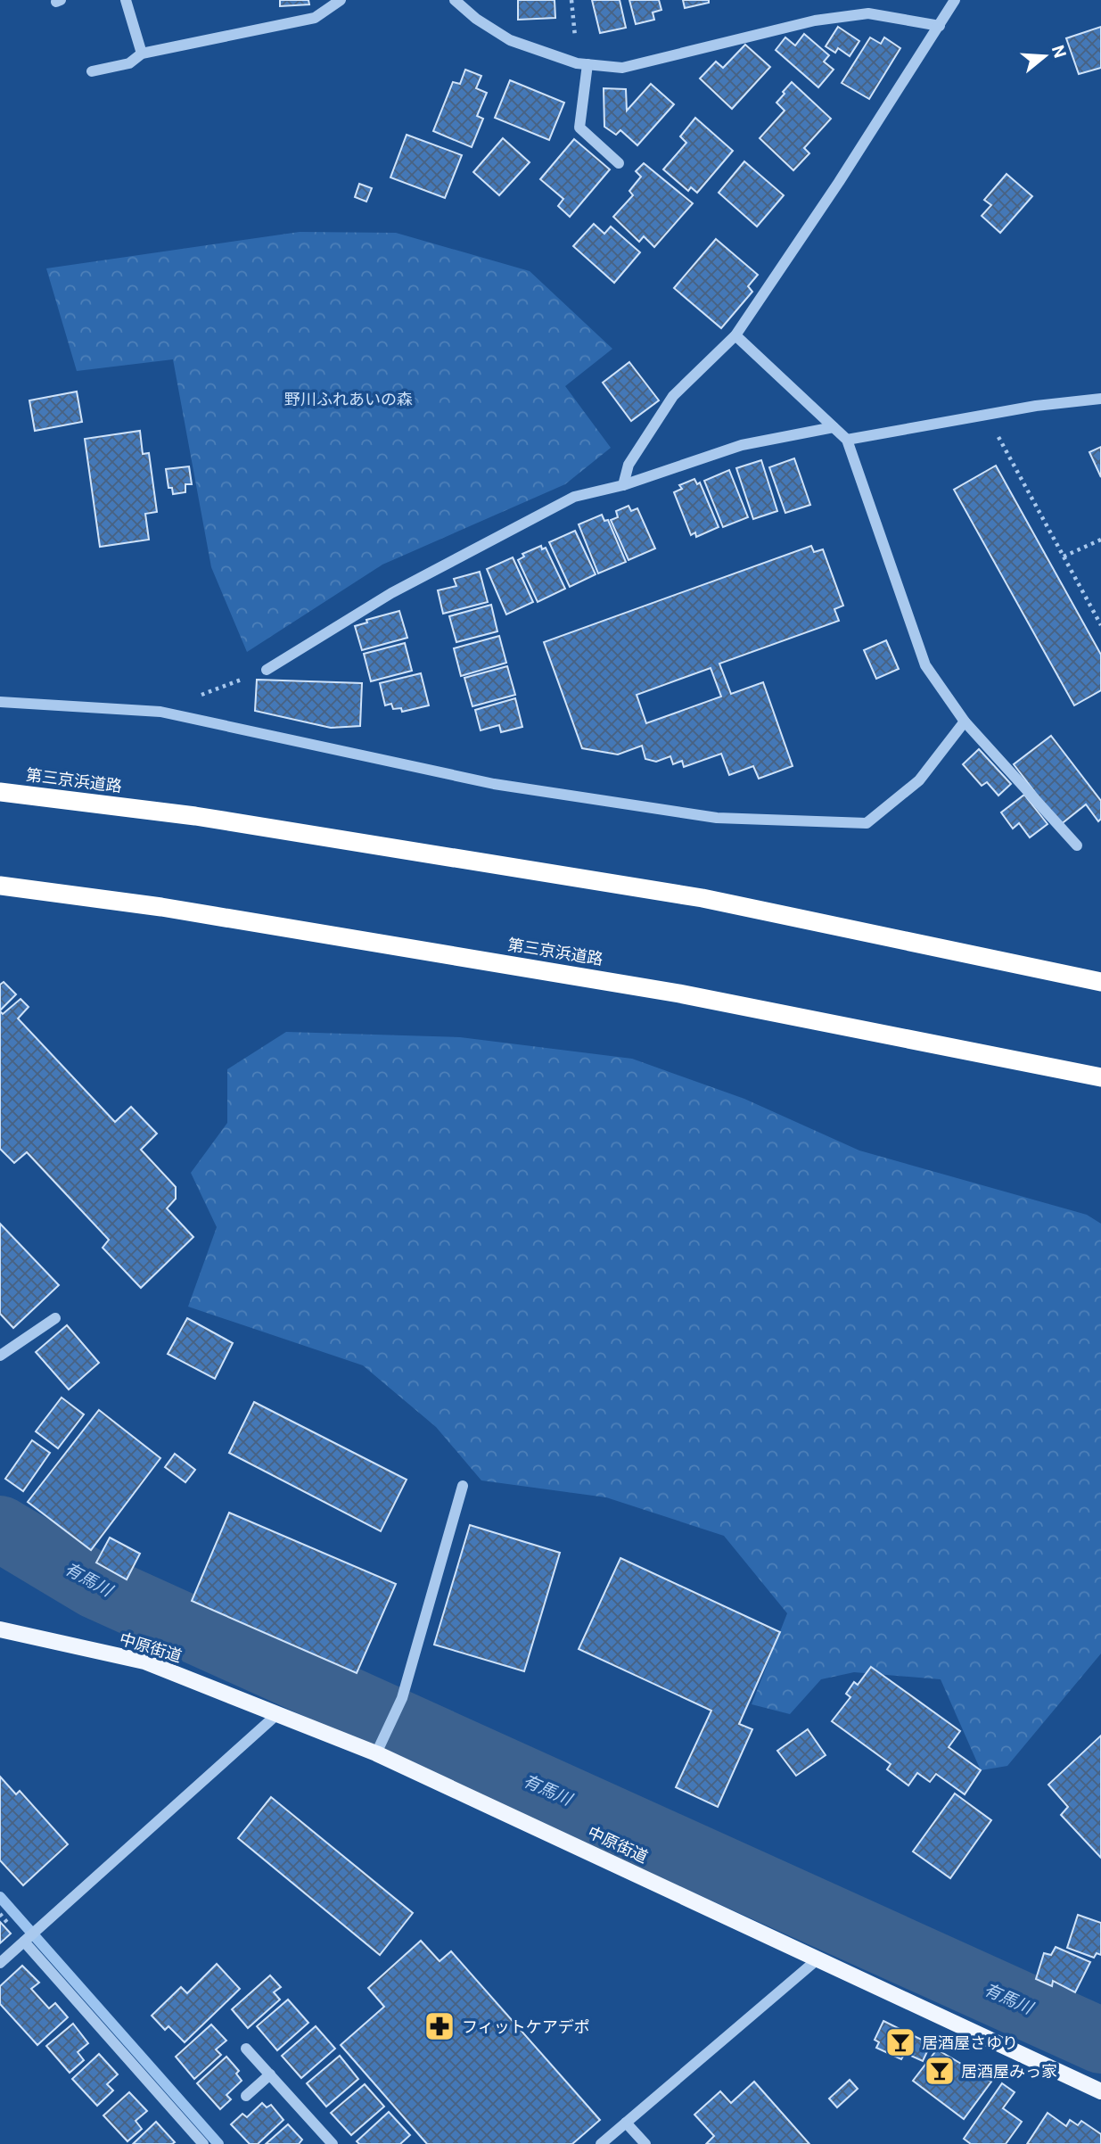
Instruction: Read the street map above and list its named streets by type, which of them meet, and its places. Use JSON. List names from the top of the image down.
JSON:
{
  "streets": {
    "highway": ["第三京浜道路"],
    "main road": ["中原街道"]
  },
  "water": ["有馬川"],
  "parks": ["野川ふれあいの森"],
  "places": {
    "pharmacy": ["フィットケアデポ"],
    "bar": ["居酒屋さゆり", "居酒屋みっ家"]
  },
  "north": "right"
}
